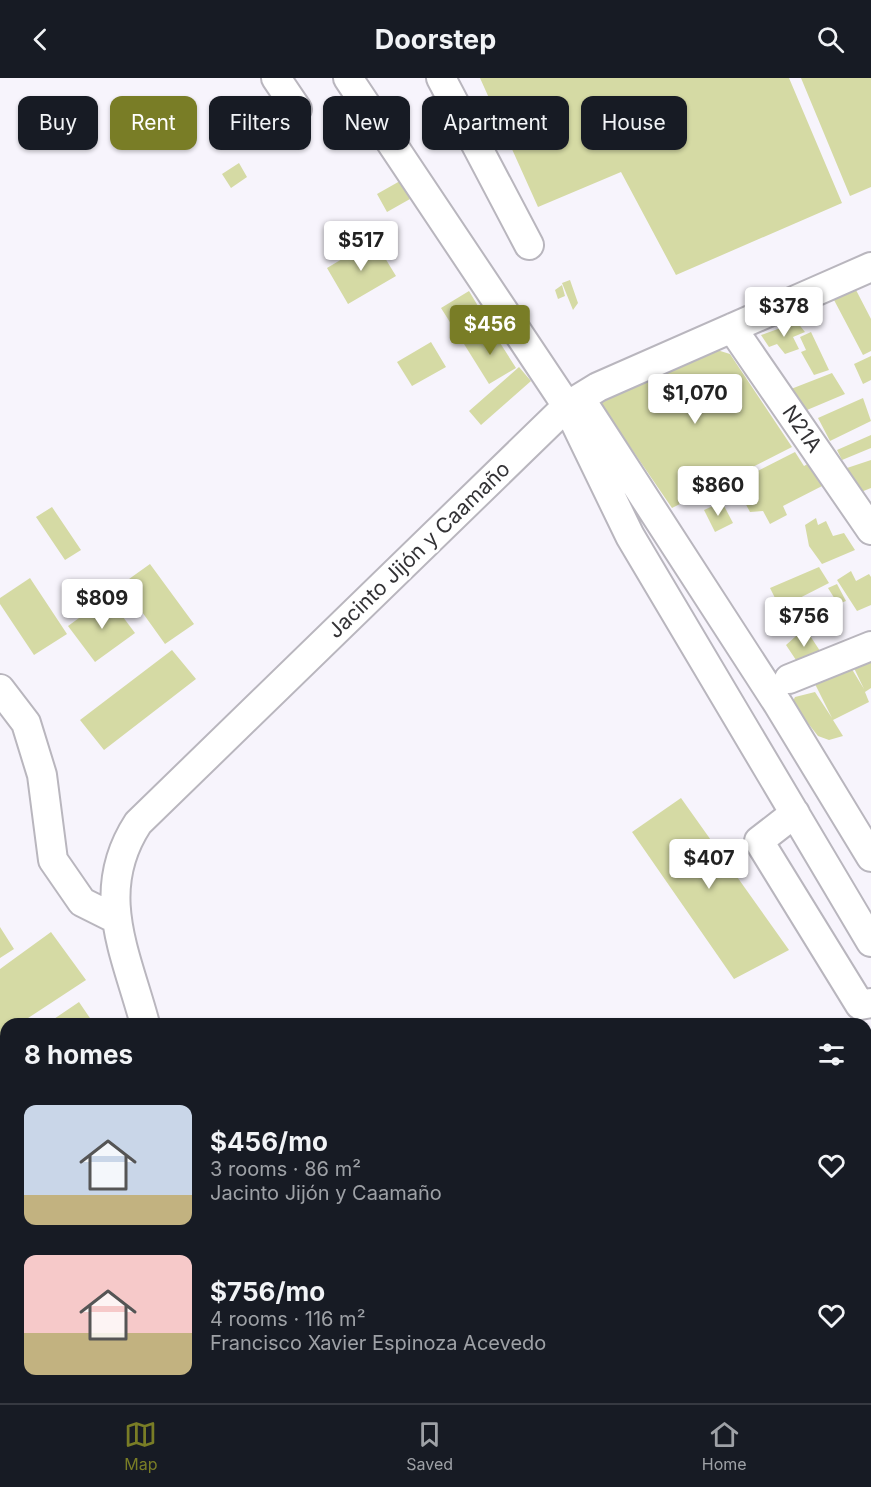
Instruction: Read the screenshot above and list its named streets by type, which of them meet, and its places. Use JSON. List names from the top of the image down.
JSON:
{
  "streets": {
    "street": ["N21A", "Jacinto Jijón y Caamaño"]
  },
  "crossings": [
    ["N21A", "Jacinto Jijón y Caamaño"]
  ],
  "page": {
    "header": "Doorstep",
    "chip": [
      "Buy",
      "Rent",
      "Filters",
      "New",
      "Apartment",
      "House"
    ],
    "price": [
      "$517",
      "$378",
      "$456",
      "$1,070",
      "$860",
      "$809",
      "$756",
      "$407"
    ],
    "heading": "8 homes",
    "list": [
      {
        "name": "$456/mo",
        "note": "3 rooms · 86 m² · Jacinto Jijón y Caamaño"
      },
      {
        "name": "$756/mo",
        "note": "4 rooms · 116 m² · Francisco Xavier Espinoza Acevedo"
      }
    ],
    "tabs": ["Map", "Saved", "Home"]
  }
}
